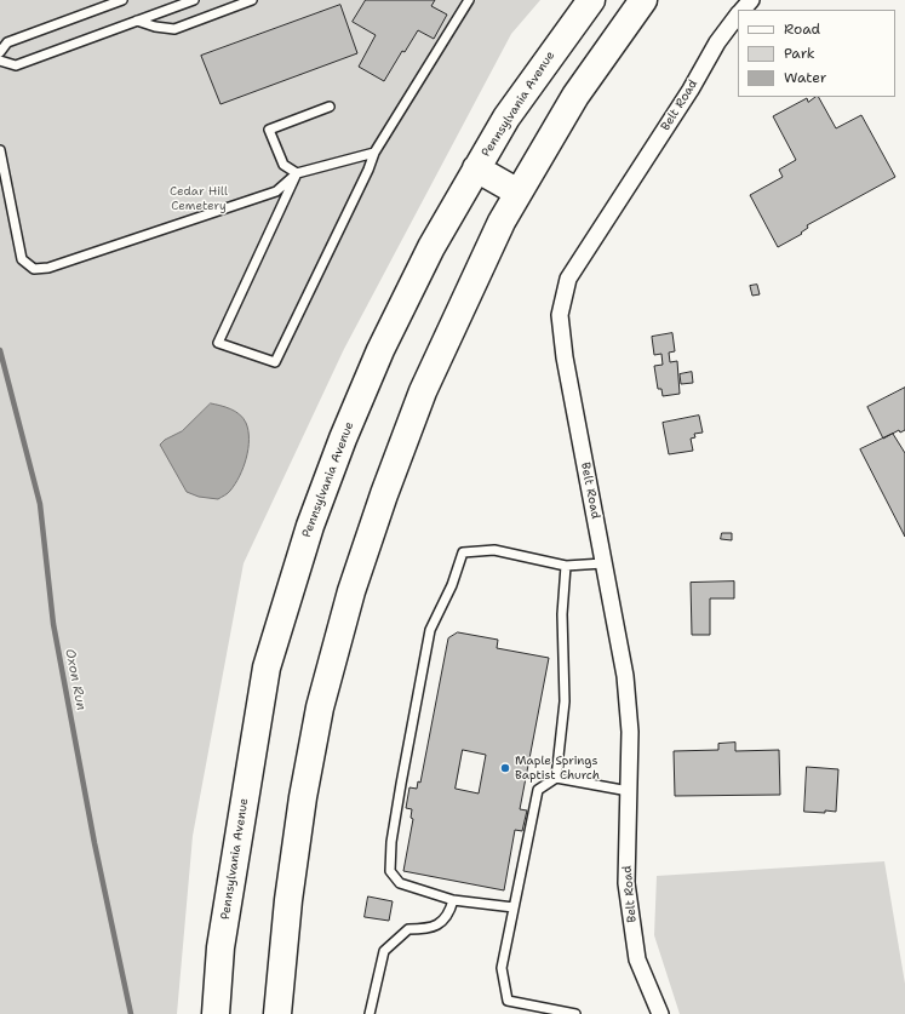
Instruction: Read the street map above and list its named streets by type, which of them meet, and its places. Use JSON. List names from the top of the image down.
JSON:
{
  "streets": {
    "highway": ["Pennsylvania Avenue"],
    "street": ["Belt Road"]
  },
  "water": ["Oxon Run"],
  "parks": ["Cedar Hill Cemetery"],
  "places": ["Maple Springs Baptist Church"],
  "legend": ["Road", "Park", "Water"]
}
